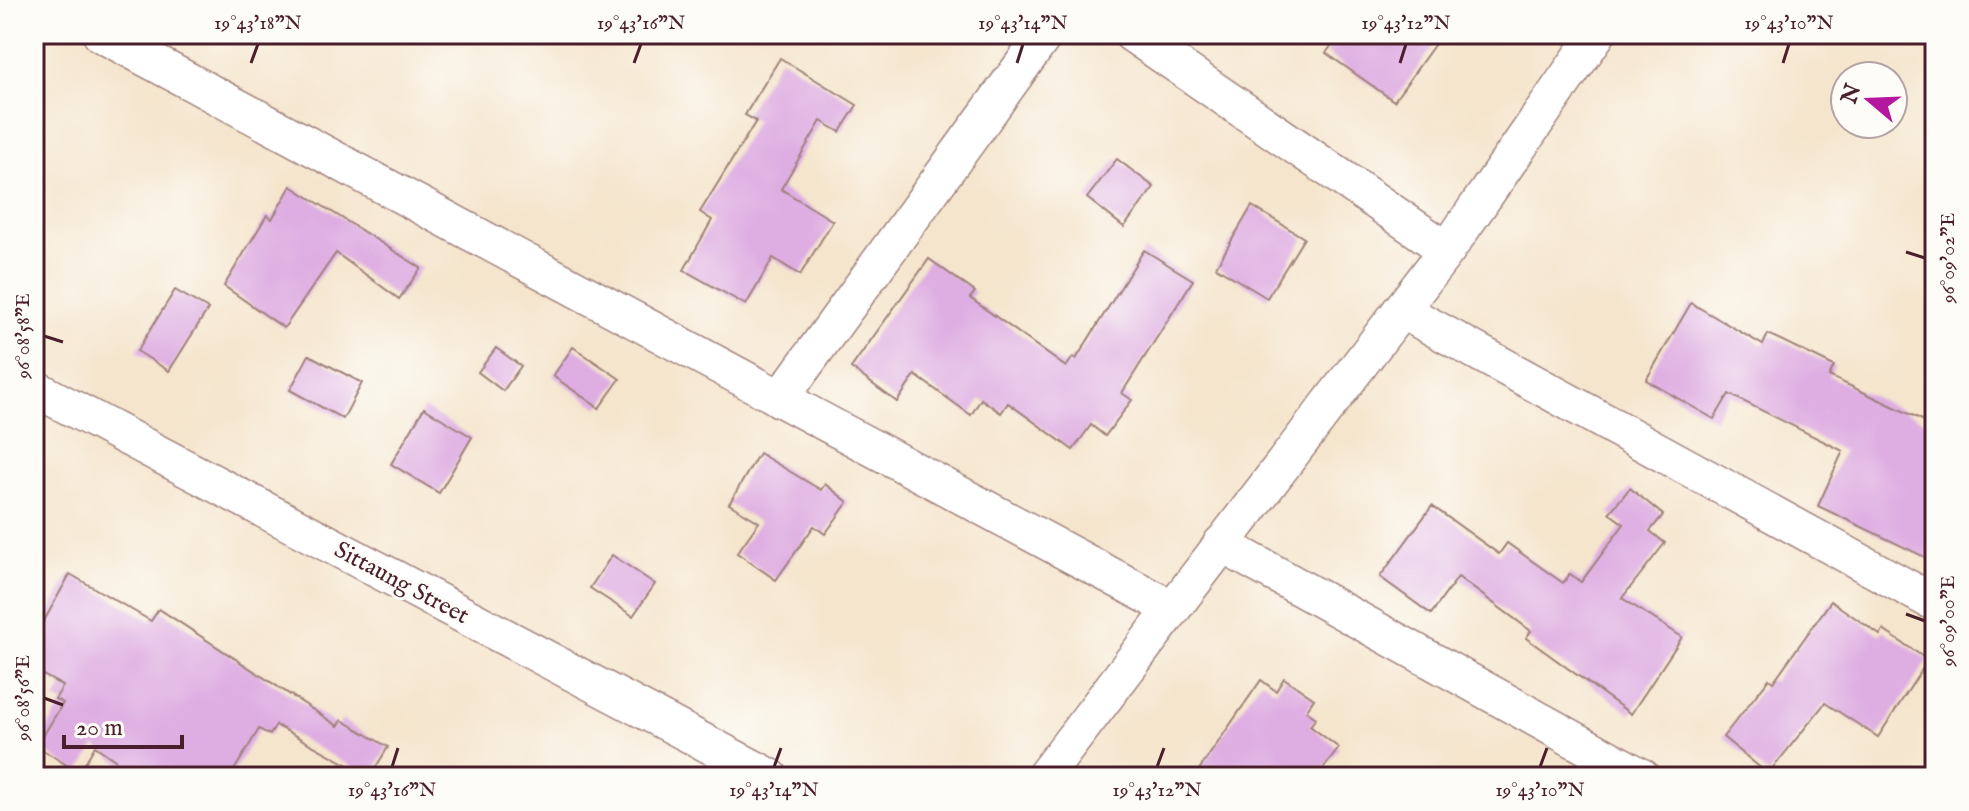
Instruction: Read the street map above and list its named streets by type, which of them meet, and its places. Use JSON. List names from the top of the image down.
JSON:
{
  "streets": {
    "street": ["Sittaung Street"]
  },
  "scale_bar": "20 m",
  "north": "left",
  "coordinates": [
    "19°43'18\"N",
    "19°43'16\"N",
    "19°43'14\"N",
    "19°43'12\"N",
    "19°43'10\"N",
    "96°09'02\"E",
    "96°08'58\"E",
    "96°09'00\"E",
    "96°08'56\"E"
  ]
}
